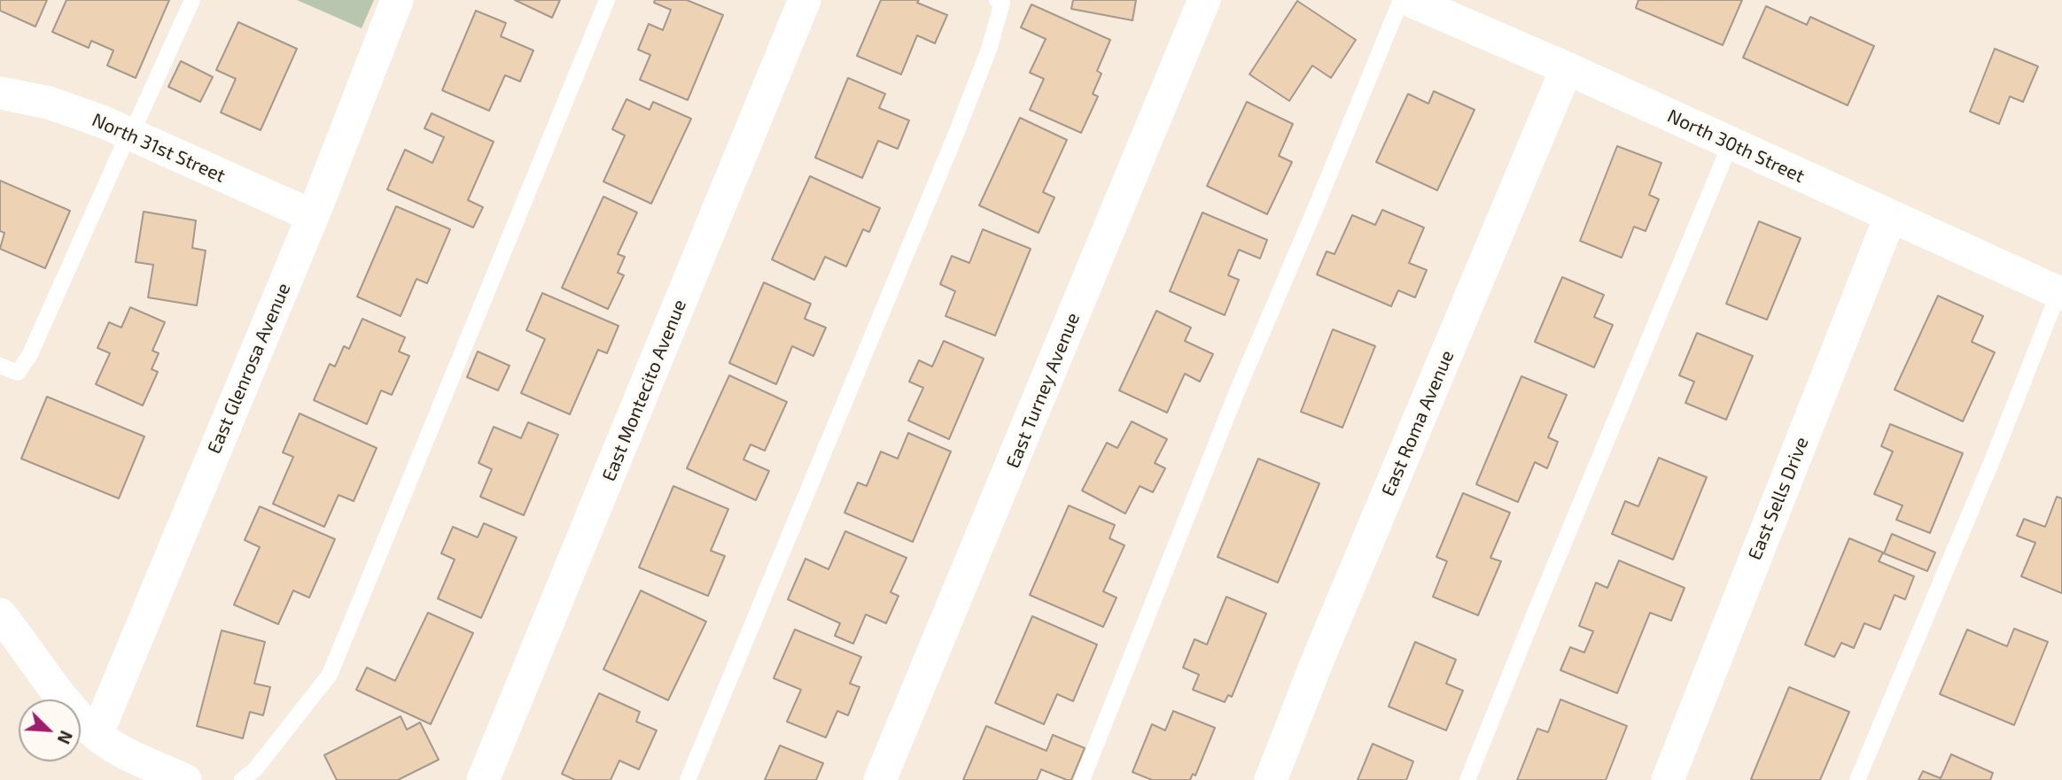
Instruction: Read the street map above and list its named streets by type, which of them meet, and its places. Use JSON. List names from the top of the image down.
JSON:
{
  "streets": {
    "street": [
      "North 30th Street",
      "North 31st Street",
      "East Glenrosa Avenue",
      "East Montecito Avenue",
      "East Turney Avenue",
      "East Roma Avenue",
      "East Sells Drive"
    ]
  },
  "crossings": [
    ["North 30th Street", "East Roma Avenue"],
    ["North 30th Street", "East Sells Drive"],
    ["North 31st Street", "East Glenrosa Avenue"]
  ],
  "north": "bottom right"
}
